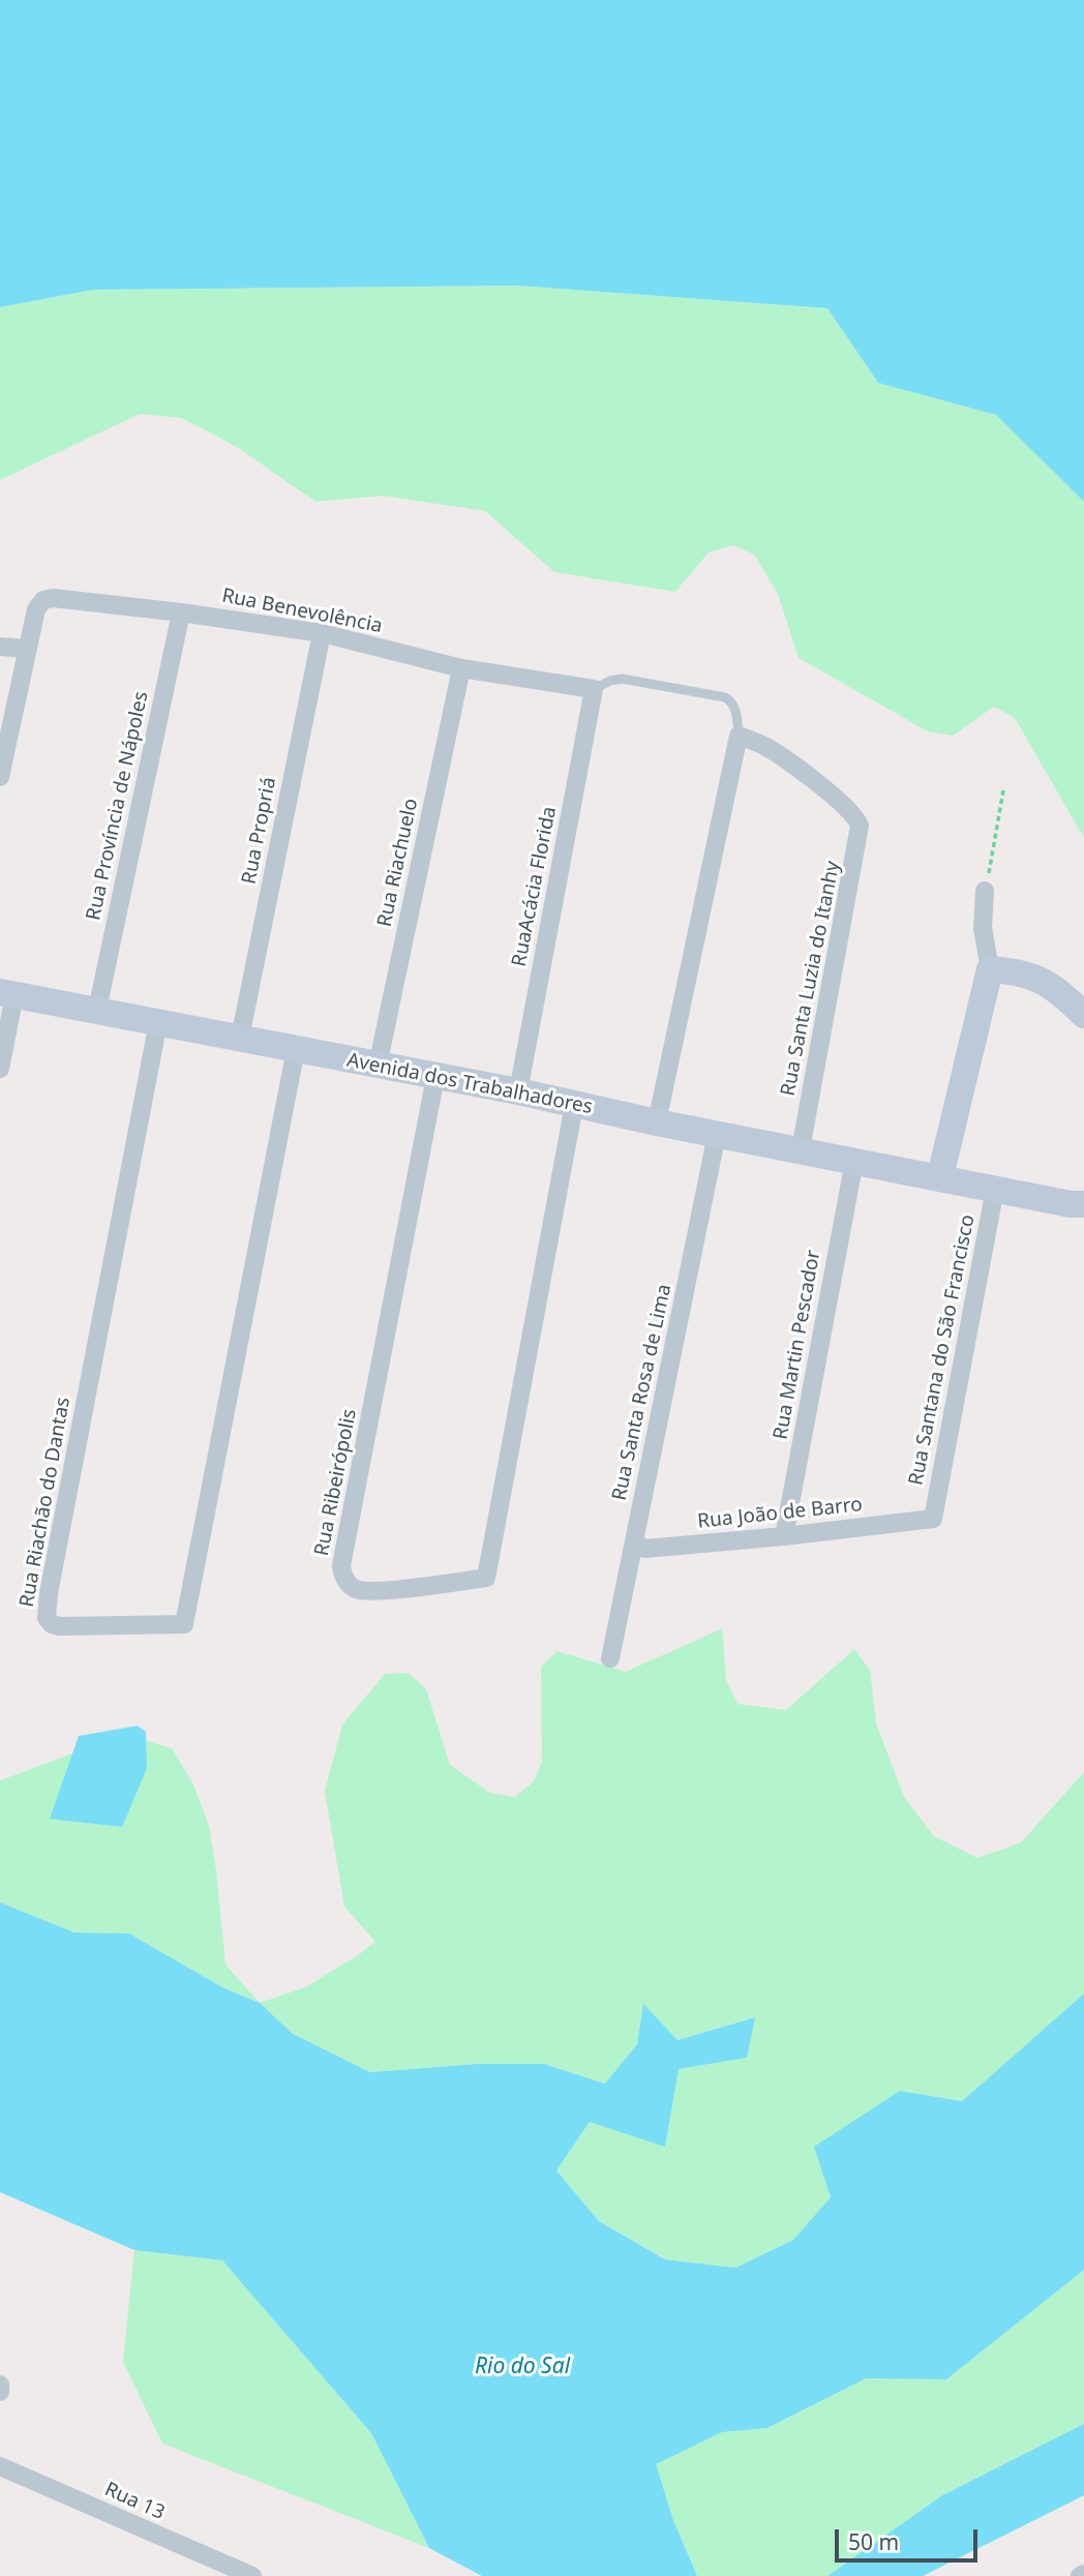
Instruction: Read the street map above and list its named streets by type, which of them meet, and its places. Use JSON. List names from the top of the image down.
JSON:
{
  "streets": {
    "street": [
      "Rua Benevolência",
      "Rua Província de Nápoles",
      "Rua Propriá",
      "Rua Riachuelo",
      "RuaAcácia Florida",
      "Rua Santa Luzia do Itanhy",
      "Avenida dos Trabalhadores",
      "Rua Martin Pescador",
      "Rua Santana do São Francisco",
      "Rua Santa Rosa de Lima",
      "Rua Ribeirópolis",
      "Rua Riachão do Dantas",
      "Rua João de Barro",
      "Rua 13"
    ]
  },
  "crossings": [
    ["Rua Benevolência", "Rua Província de Nápoles"],
    ["Rua Benevolência", "Rua Propriá"],
    ["Rua Benevolência", "Rua Riachuelo"],
    ["Rua Benevolência", "RuaAcácia Florida"],
    ["Rua Província de Nápoles", "Avenida dos Trabalhadores"],
    ["Rua Propriá", "Avenida dos Trabalhadores"],
    ["Rua Riachuelo", "Avenida dos Trabalhadores"],
    ["RuaAcácia Florida", "Avenida dos Trabalhadores"],
    ["Rua Santa Luzia do Itanhy", "Avenida dos Trabalhadores"],
    ["Avenida dos Trabalhadores", "Rua Martin Pescador"],
    ["Avenida dos Trabalhadores", "Rua Santana do São Francisco"],
    ["Avenida dos Trabalhadores", "Rua Santa Rosa de Lima"],
    ["Avenida dos Trabalhadores", "Rua Ribeirópolis"],
    ["Avenida dos Trabalhadores", "Rua Riachão do Dantas"],
    ["Rua Martin Pescador", "Rua João de Barro"],
    ["Rua Santana do São Francisco", "Rua João de Barro"],
    ["Rua Santa Rosa de Lima", "Rua João de Barro"]
  ],
  "water": ["Rio do Sal"],
  "scale_bar": "50 m"
}
